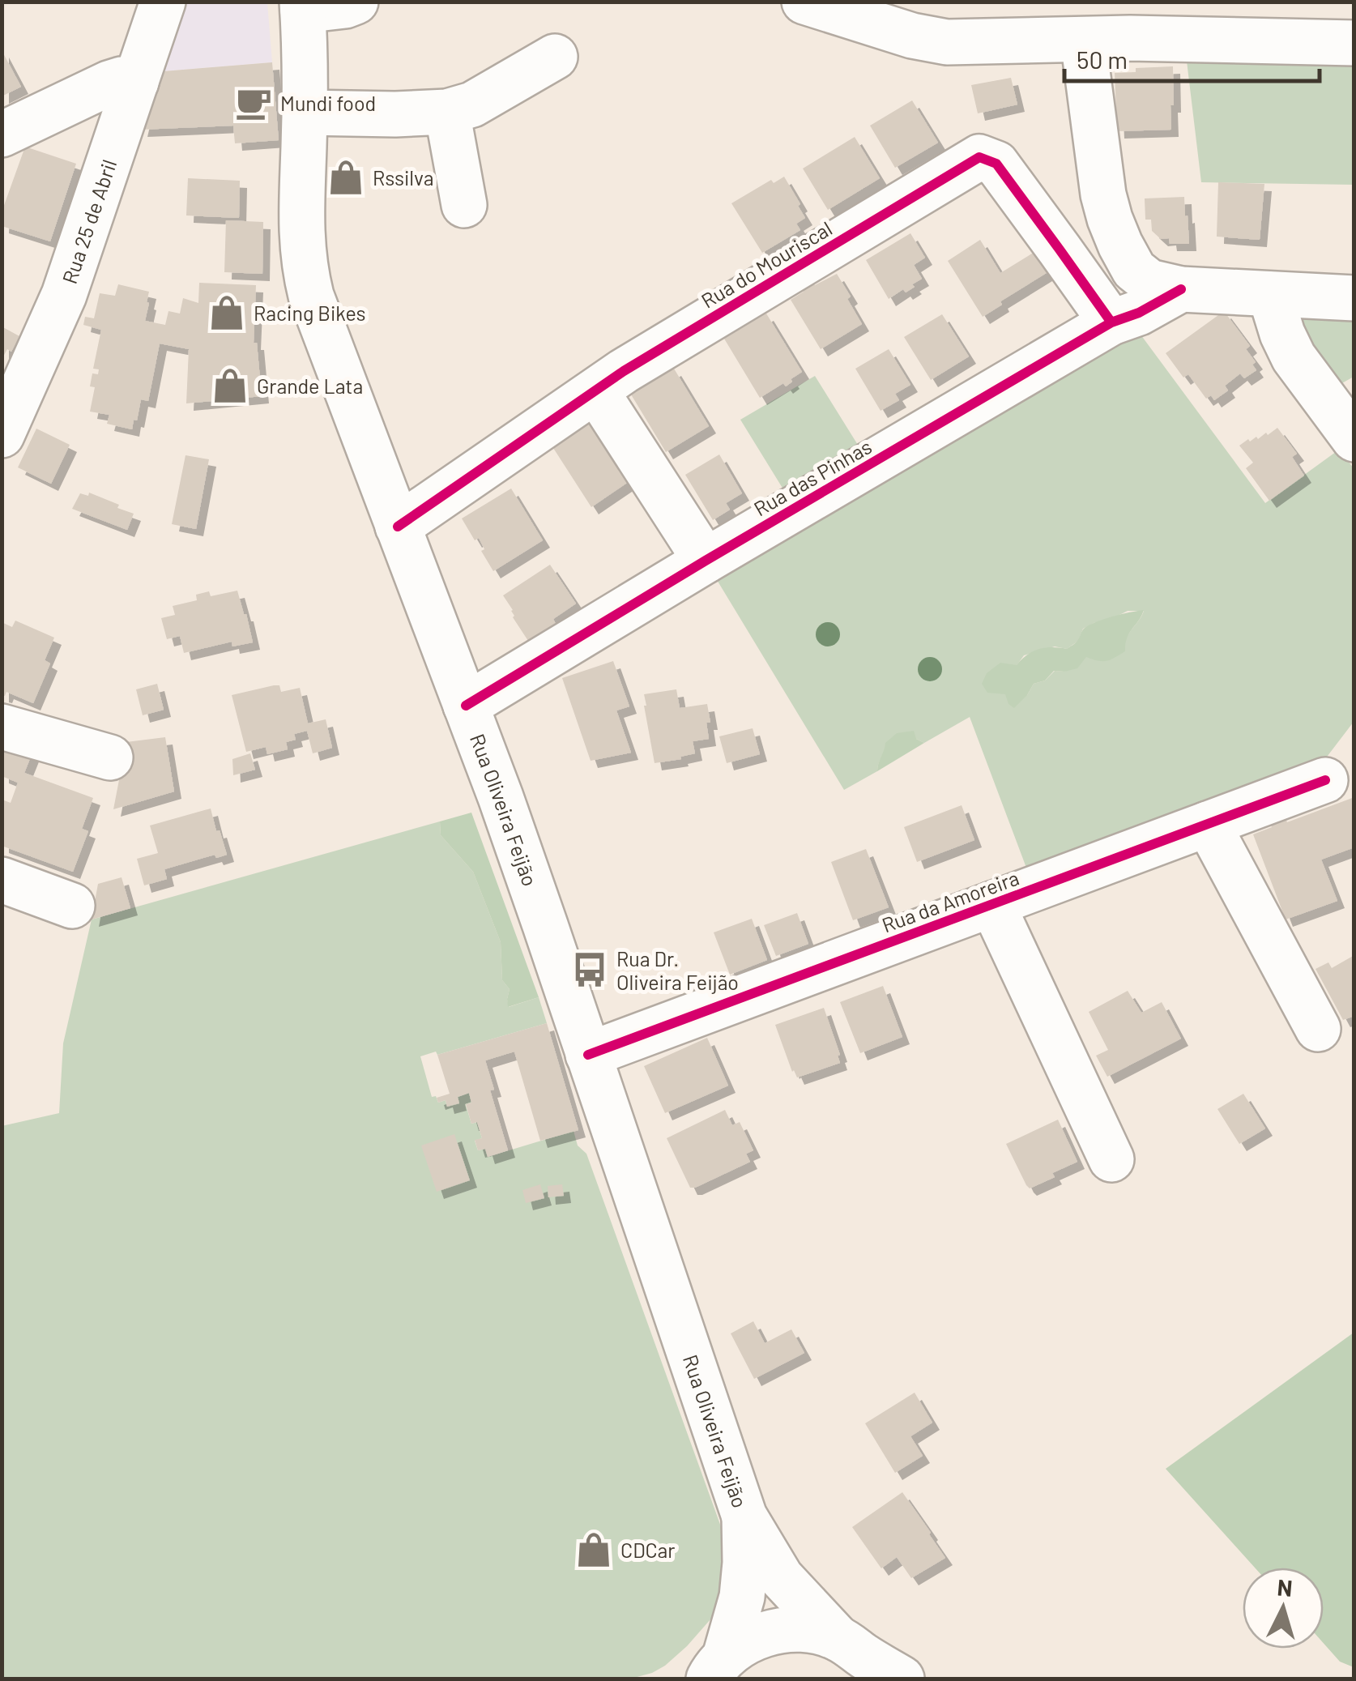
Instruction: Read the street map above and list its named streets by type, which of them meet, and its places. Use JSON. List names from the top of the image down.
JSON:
{
  "streets": {
    "street": [
      "Rua 25 de Abril",
      "Rua do Mouriscal",
      "Rua das Pinhas",
      "Rua Oliveira Feijão",
      "Rua da Amoreira"
    ]
  },
  "crossings": [
    ["Rua do Mouriscal", "Rua das Pinhas"],
    ["Rua do Mouriscal", "Rua Oliveira Feijão"],
    ["Rua das Pinhas", "Rua Oliveira Feijão"],
    ["Rua Oliveira Feijão", "Rua da Amoreira"]
  ],
  "places": {
    "cafe": ["Mundi food"],
    "shop": [
      "Rssilva",
      "Racing Bikes",
      "Grande Lata",
      "CDCar"
    ],
    "bus stop": ["Rua Dr. Oliveira Feijão"]
  },
  "scale_bar": "50 m",
  "north": "top"
}
